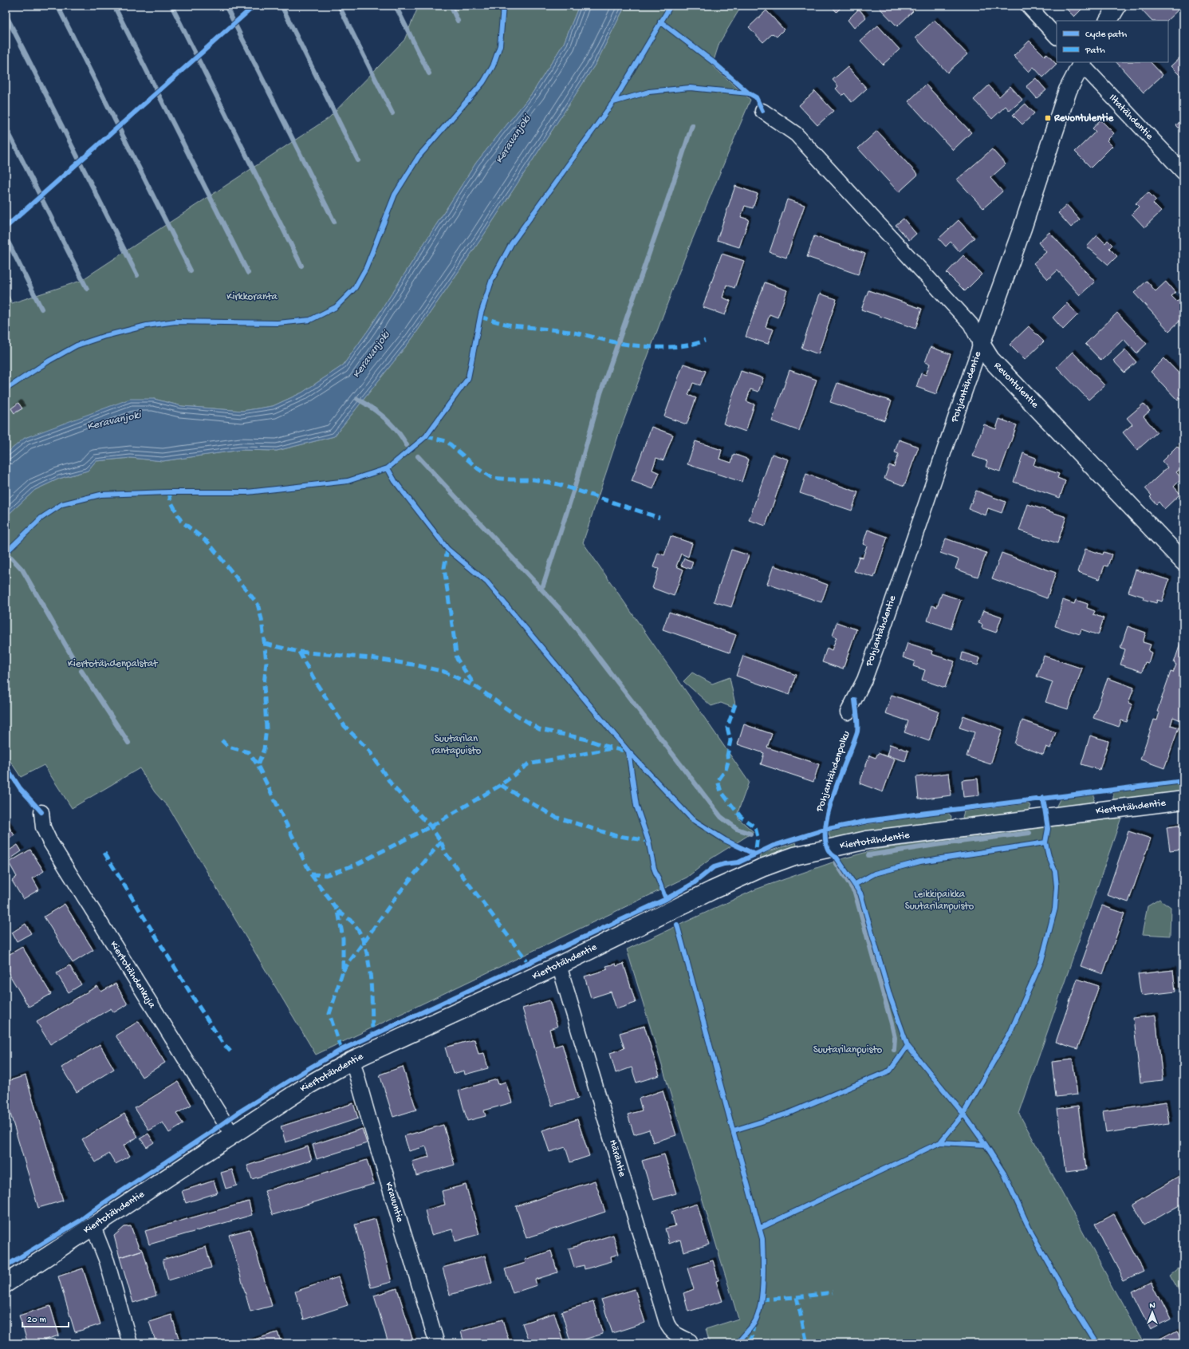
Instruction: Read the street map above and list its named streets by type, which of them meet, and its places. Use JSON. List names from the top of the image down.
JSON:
{
  "streets": {
    "street": [
      "Iltatähdentie",
      "Revontulentie",
      "Pohjantähdentie",
      "Kiertotähdentie",
      "Kiertotähdenkuja",
      "Häräntie",
      "Kravuntie"
    ],
    "cycle path": ["Pohjantähdenpolku"]
  },
  "crossings": [
    ["Iltatähdentie", "Pohjantähdentie"],
    ["Revontulentie", "Pohjantähdentie"],
    ["Kiertotähdentie", "Kiertotähdenkuja"],
    ["Kiertotähdentie", "Häräntie"],
    ["Kiertotähdentie", "Kravuntie"]
  ],
  "water": ["Keravanjoki"],
  "parks": [
    "Kirkkoranta",
    "Kiertotähdenpalstat",
    "Suutarilan rantapuisto",
    "Leikkipaikka Suutarilanpuisto",
    "Suutarilanpuisto"
  ],
  "places": {
    "transit": ["Revontulentie"]
  },
  "legend": ["Cycle path", "Path"],
  "scale_bar": "20 m",
  "north": "top"
}
